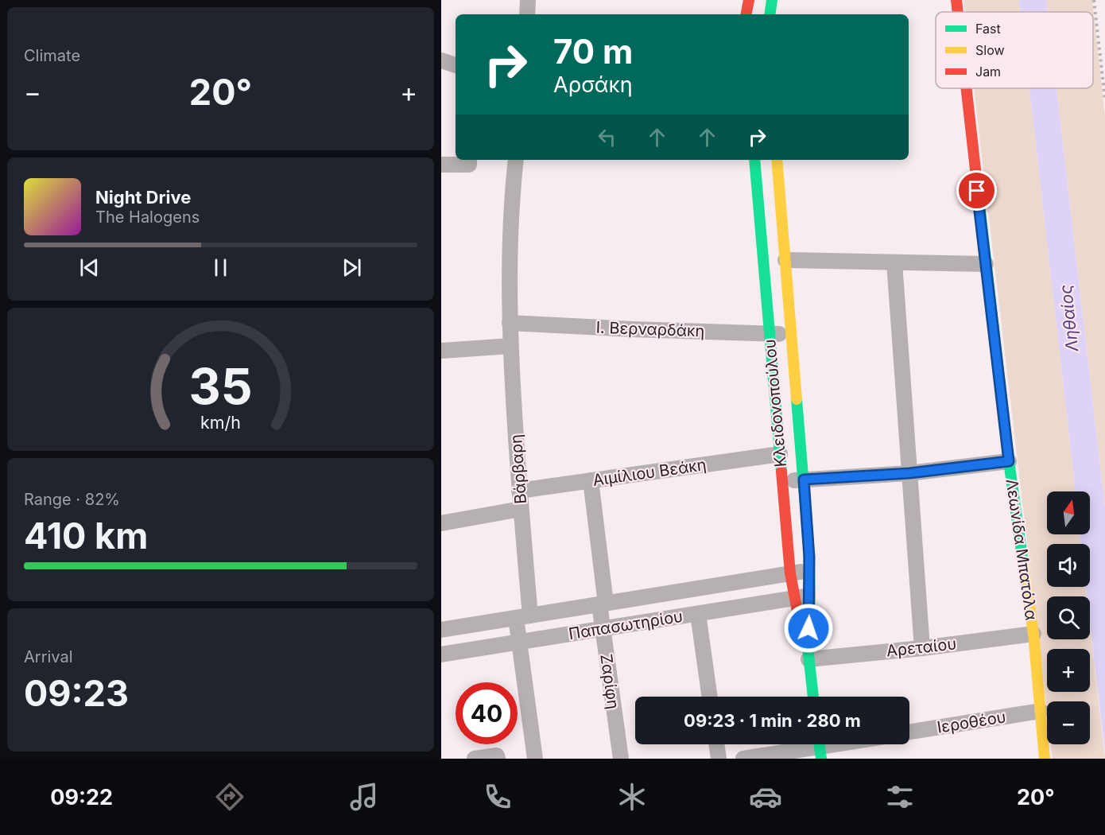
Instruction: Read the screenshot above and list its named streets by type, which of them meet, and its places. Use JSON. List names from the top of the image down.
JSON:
{
  "streets": {
    "street": [
      "Ι. Βερναρδάκη",
      "Κλειδονοπούλου",
      "Βάρβαρη",
      "Αιμίλιου Βεάκη",
      "Λεωνίδα Μπατόλα",
      "Παπασωτηρίου",
      "Αρεταίου",
      "Ζαρίφη",
      "Ιεροθέου"
    ]
  },
  "crossings": [
    ["Ι. Βερναρδάκη", "Κλειδονοπούλου"],
    ["Ι. Βερναρδάκη", "Βάρβαρη"],
    ["Κλειδονοπούλου", "Αιμίλιου Βεάκη"],
    ["Κλειδονοπούλου", "Παπασωτηρίου"],
    ["Κλειδονοπούλου", "Αρεταίου"],
    ["Βάρβαρη", "Αιμίλιου Βεάκη"],
    ["Βάρβαρη", "Παπασωτηρίου"],
    ["Αιμίλιου Βεάκη", "Ζαρίφη"],
    ["Λεωνίδα Μπατόλα", "Αρεταίου"],
    ["Λεωνίδα Μπατόλα", "Ιεροθέου"],
    ["Παπασωτηρίου", "Ζαρίφη"]
  ],
  "water": ["Ληθαίος"],
  "legend": ["Fast", "Slow", "Jam"],
  "north": "top",
  "page": {
    "tile": [
      "Climate",
      ["Range · 82%", "410 km"],
      ["Arrival", "09:23"]
    ],
    "turn": ["70 m", "Αρσάκη"],
    "heat": ["−", "20°", "+"],
    "song": ["Night Drive", "The Halogens"],
    "map_buttons": ["+", "−"],
    "limit": "40",
    "trip": "09:23 · 1 min · 280 m",
    "tabs": ["09:22", "20°"],
    "gauge": ["35", "km/h"]
  }
}
